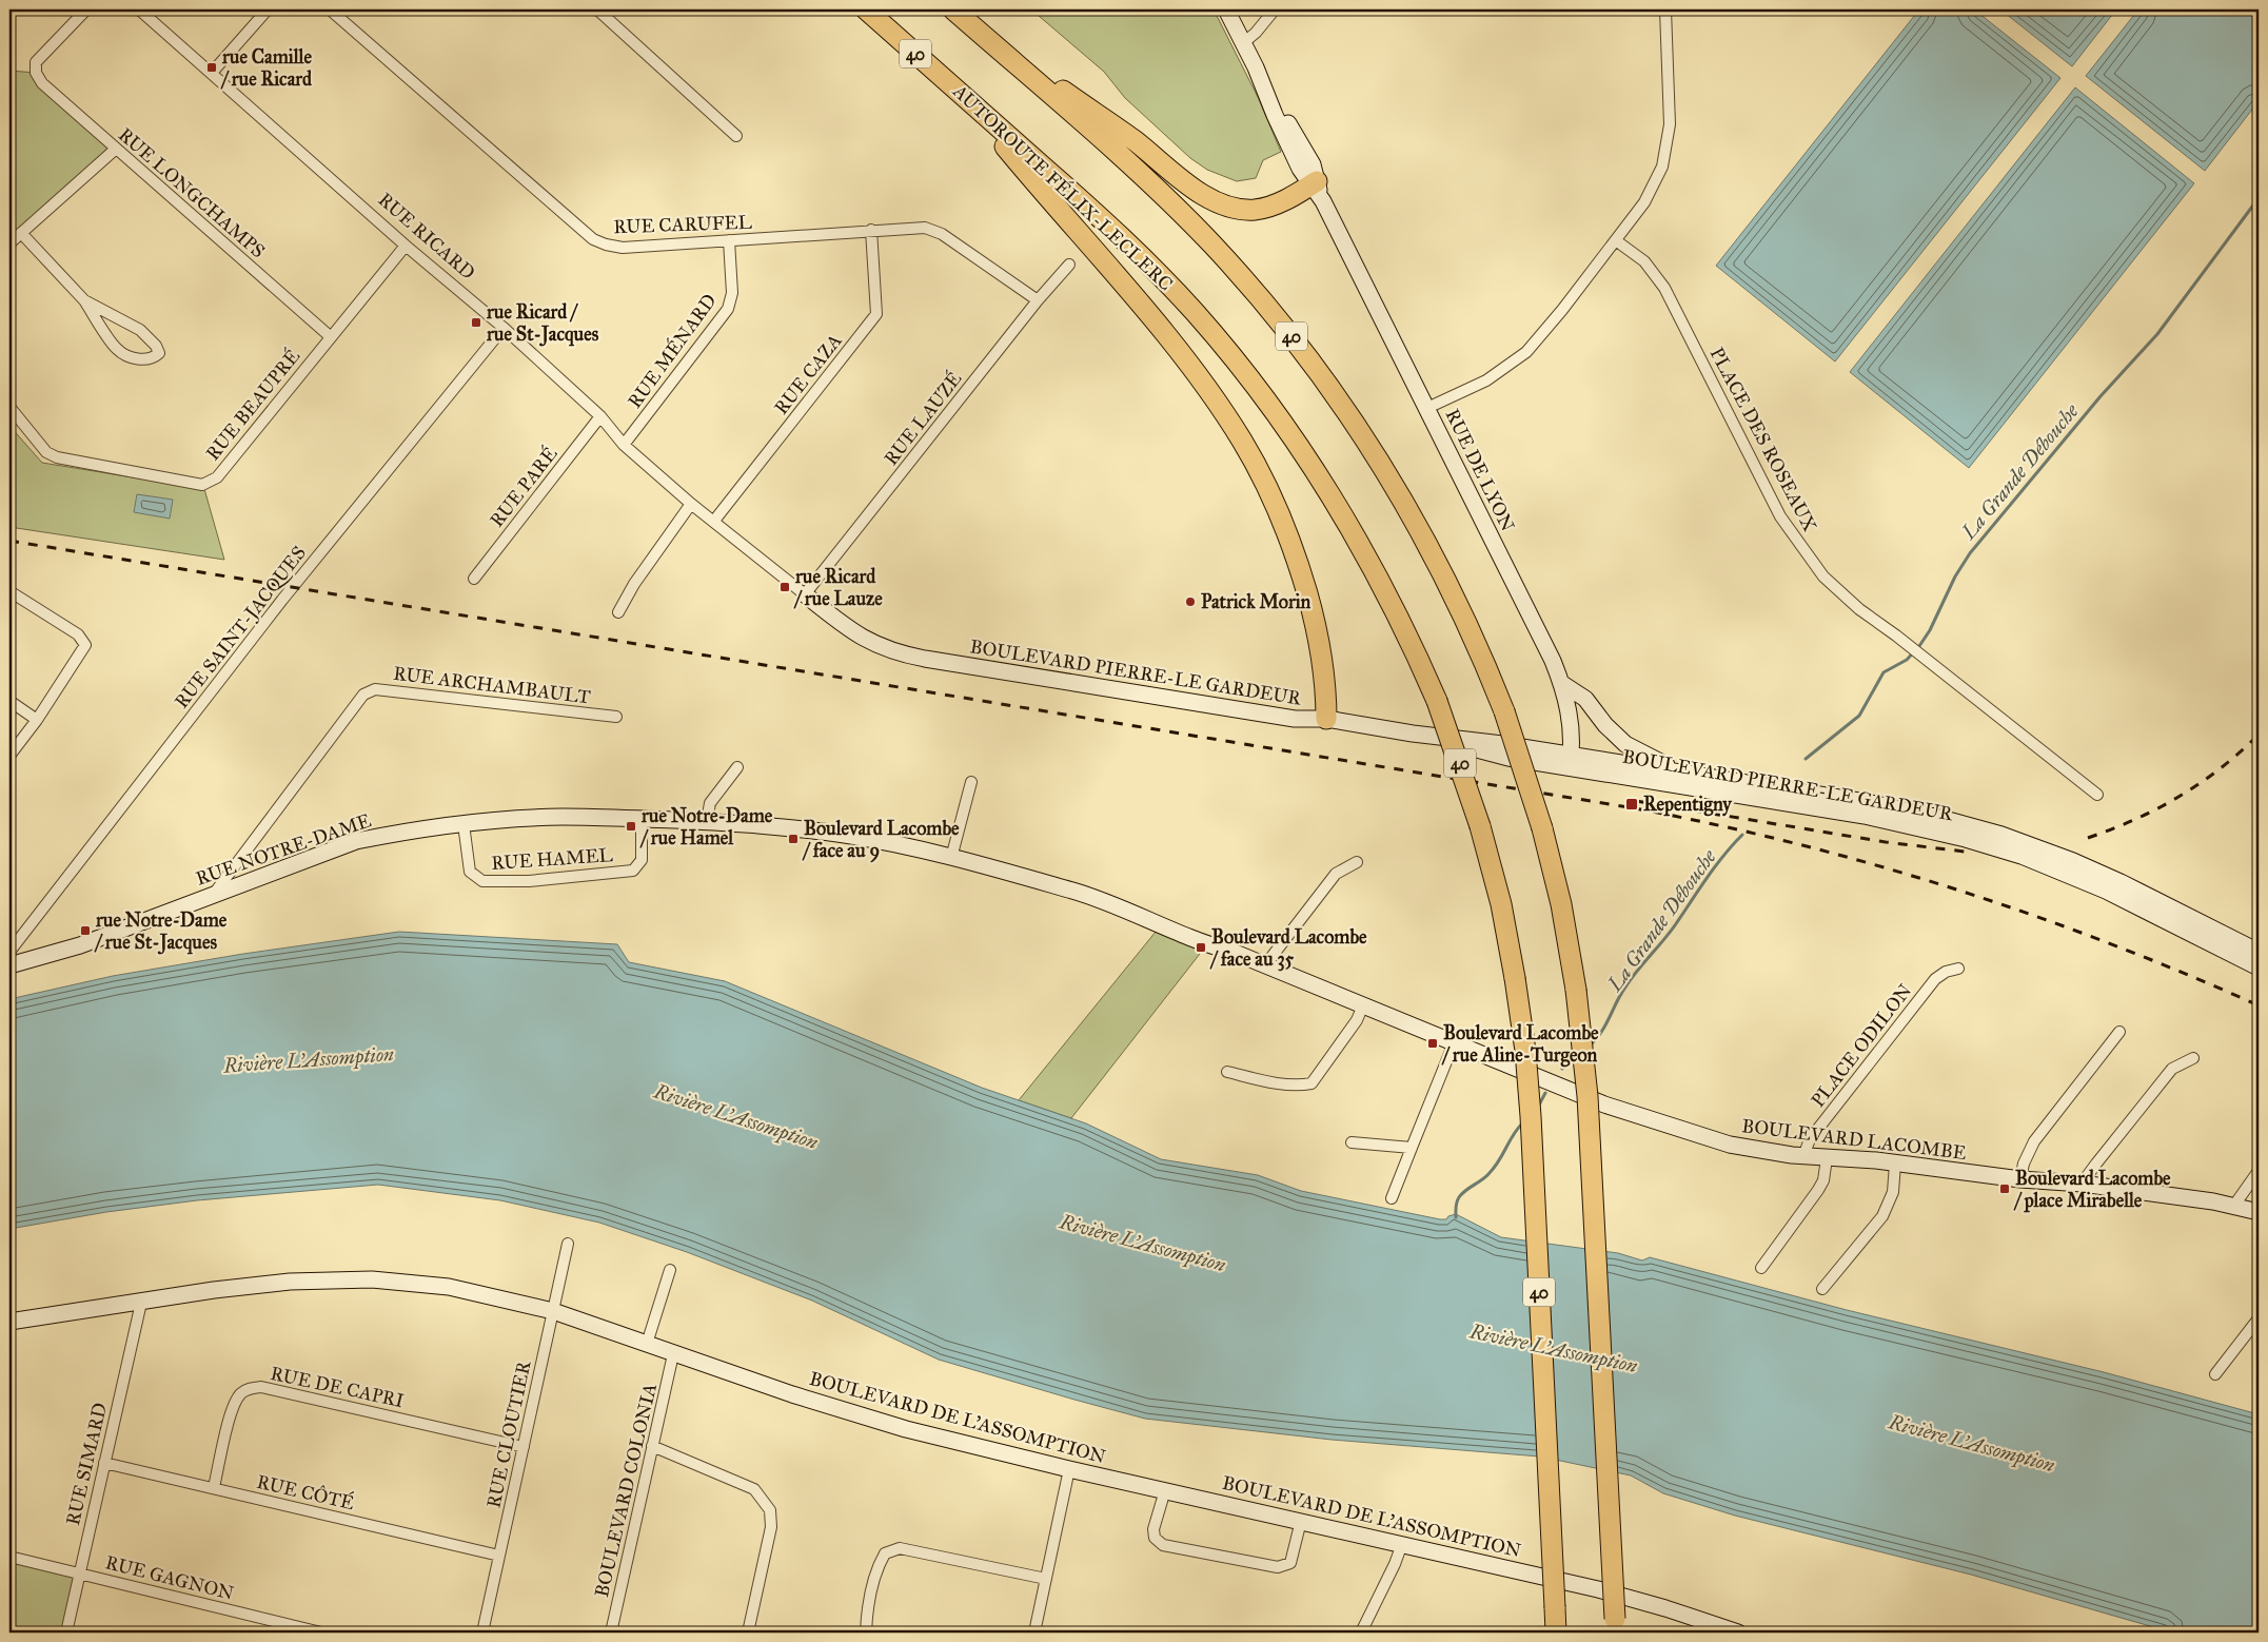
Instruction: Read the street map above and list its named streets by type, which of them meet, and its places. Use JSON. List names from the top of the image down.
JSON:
{
  "streets": {
    "highway": ["40", "AUTOROUTE FÉLIX-LECLERC"],
    "street": [
      "RUE LONGCHAMPS",
      "RUE CARUFEL",
      "RUE RICARD",
      "RUE MÉNARD",
      "RUE CAZA",
      "RUE BEAUPRÉ",
      "RUE LAUZÉ",
      "PLACE DES ROSEAUX",
      "RUE DE LYON",
      "RUE PARÉ",
      "RUE SAINT-JACQUES",
      "BOULEVARD PIERRE-LE GARDEUR",
      "RUE ARCHAMBAULT",
      "RUE NOTRE-DAME",
      "RUE HAMEL",
      "PLACE ODILON",
      "BOULEVARD LACOMBE",
      "RUE DE CAPRI",
      "BOULEVARD DE L'ASSOMPTION",
      "RUE CLOUTIER",
      "RUE SIMARD",
      "BOULEVARD COLONIA",
      "RUE CÔTÉ",
      "RUE GAGNON"
    ]
  },
  "crossings": [
    ["RUE LONGCHAMPS", "RUE BEAUPRÉ"],
    ["RUE CARUFEL", "RUE MÉNARD"],
    ["RUE CARUFEL", "RUE CAZA"],
    ["RUE CARUFEL", "RUE LAUZÉ"],
    ["RUE RICARD", "RUE MÉNARD"],
    ["RUE RICARD", "RUE CAZA"],
    ["RUE RICARD", "RUE BEAUPRÉ"],
    ["RUE RICARD", "RUE LAUZÉ"],
    ["RUE RICARD", "RUE PARÉ"],
    ["RUE RICARD", "RUE SAINT-JACQUES"],
    ["RUE RICARD", "BOULEVARD PIERRE-LE GARDEUR"],
    ["RUE DE LYON", "BOULEVARD PIERRE-LE GARDEUR"],
    ["RUE ARCHAMBAULT", "RUE NOTRE-DAME"],
    ["RUE NOTRE-DAME", "RUE HAMEL"],
    ["RUE NOTRE-DAME", "BOULEVARD LACOMBE"],
    ["PLACE ODILON", "BOULEVARD LACOMBE"],
    ["RUE DE CAPRI", "RUE CLOUTIER"],
    ["RUE DE CAPRI", "RUE CÔTÉ"],
    ["BOULEVARD DE L'ASSOMPTION", "RUE CLOUTIER"],
    ["BOULEVARD DE L'ASSOMPTION", "RUE SIMARD"],
    ["BOULEVARD DE L'ASSOMPTION", "BOULEVARD COLONIA"],
    ["RUE CLOUTIER", "RUE CÔTÉ"],
    ["RUE SIMARD", "RUE CÔTÉ"],
    ["RUE SIMARD", "RUE GAGNON"]
  ],
  "water": ["La Grande Débouche", "Rivière L'Assomption"],
  "places": {
    "transit": [
      "rue Camille / rue Ricard",
      "rue Ricard / rue St-Jacques",
      "rue Ricard / rue Lauze",
      "Repentigny",
      "rue Notre-Dame / rue Hamel",
      "Boulevard Lacombe / face au 9",
      "rue Notre-Dame / rue St-Jacques",
      "Boulevard Lacombe / face au 35",
      "Boulevard Lacombe / rue Aline-Turgeon",
      "Boulevard Lacombe / place Mirabelle"
    ],
    "other": ["Patrick Morin"]
  }
}
